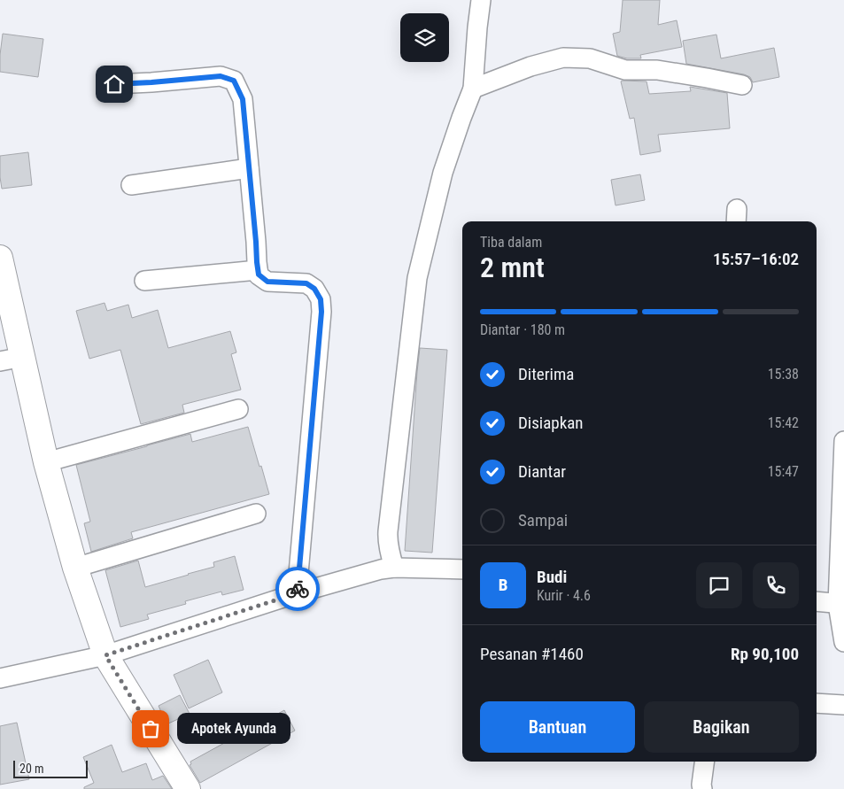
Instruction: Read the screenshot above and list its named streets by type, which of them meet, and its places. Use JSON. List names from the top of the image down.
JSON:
{
  "places": ["Apotek Ayunda"],
  "scale_bar": "20 m",
  "page": {
    "heading": ["2 mnt", "Tiba dalam", "15:57–16:02"],
    "panel": [
      "Budi",
      "Kurir · 4.6",
      "Pesanan #1460",
      "Rp 90,100"
    ],
    "bar": "Diantar · 180 m",
    "list": [
      ["Diterima", "15:38"],
      ["Disiapkan", "15:42"],
      ["Diantar", "15:47"],
      "Sampai"
    ],
    "round": "B",
    "buttons": ["Bantuan", "Bagikan"],
    "bubble": "Apotek Ayunda",
    "scale": "20 m"
  }
}
